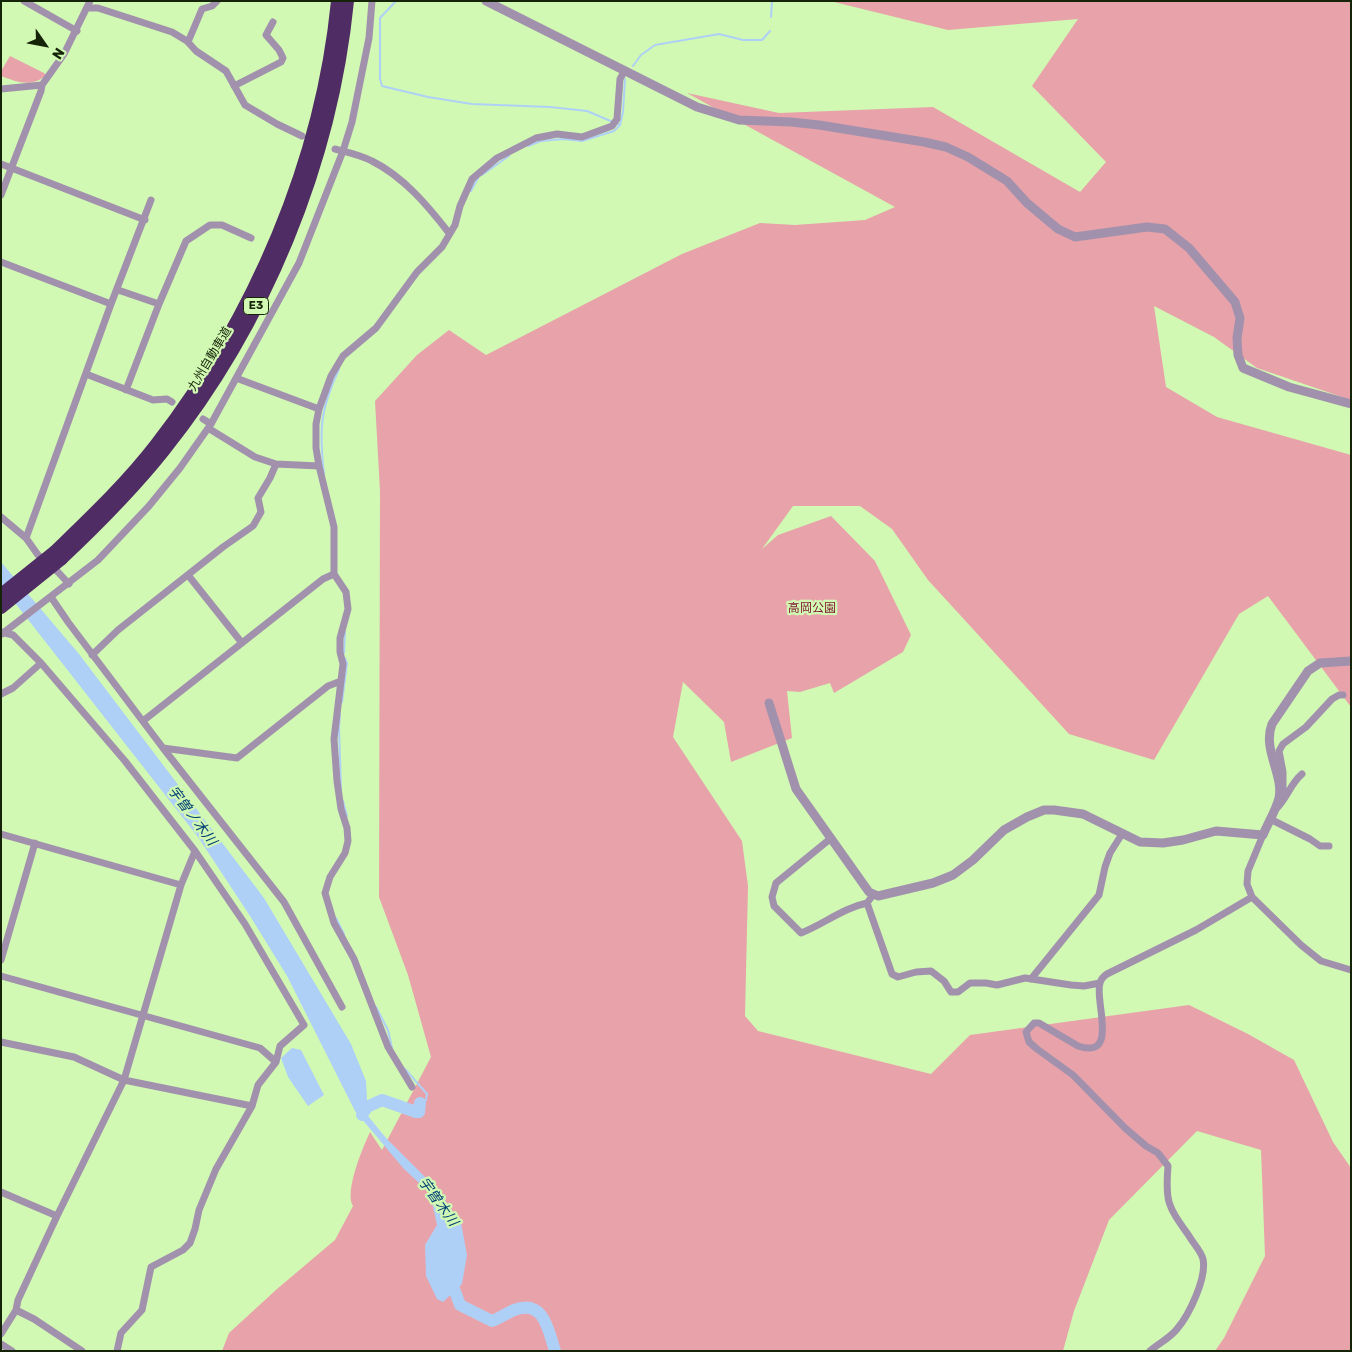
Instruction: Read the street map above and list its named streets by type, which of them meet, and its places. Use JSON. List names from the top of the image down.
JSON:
{
  "streets": {
    "highway": ["E3", "九州自動車道"]
  },
  "water": ["宇曽ノ木川", "宇曽木川"],
  "parks": ["高岡公園"],
  "north": "bottom right"
}
